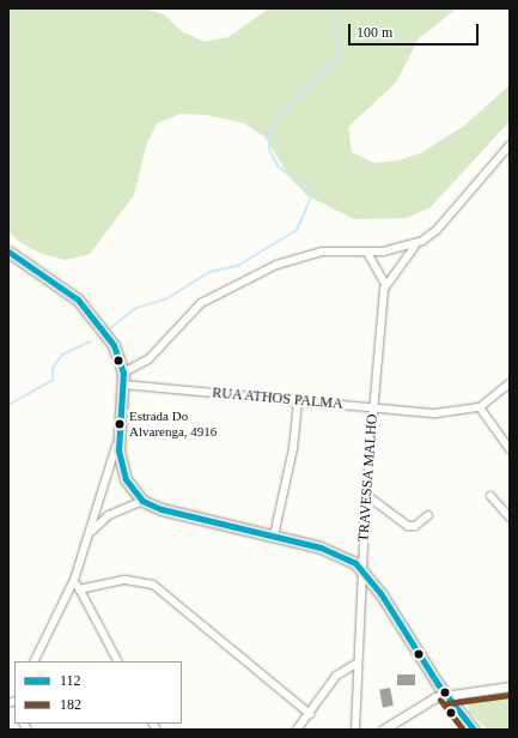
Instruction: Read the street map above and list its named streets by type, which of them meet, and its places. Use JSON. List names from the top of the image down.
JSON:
{
  "streets": {
    "street": ["RUA ATHOS PALMA", "TRAVESSA MALHO"]
  },
  "crossings": [
    ["RUA ATHOS PALMA", "TRAVESSA MALHO"]
  ],
  "places": ["Estrada Do Alvarenga, 4916"],
  "lines": ["transit line 112", "transit line 182"],
  "legend": ["112", "182"],
  "scale_bar": "100 m"
}
